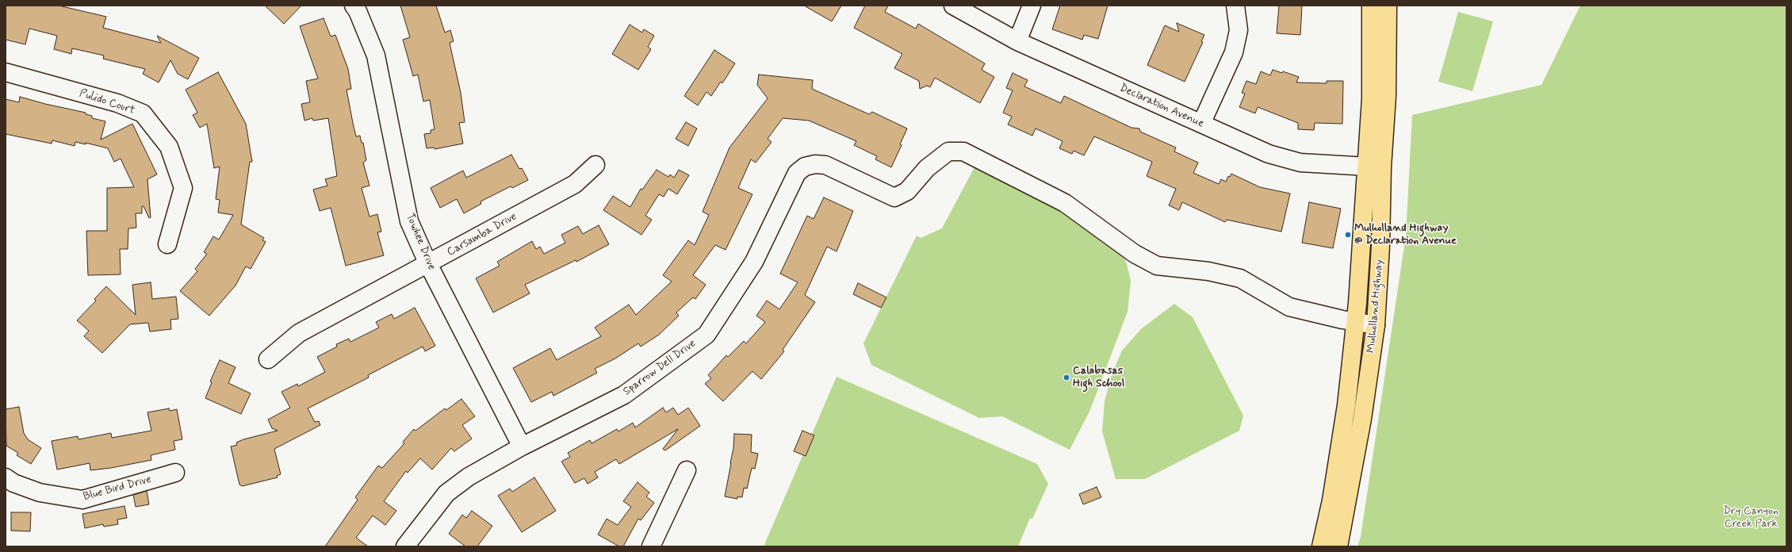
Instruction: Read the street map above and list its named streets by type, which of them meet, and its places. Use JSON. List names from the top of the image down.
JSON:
{
  "streets": {
    "main road": ["Mulholland Highway"],
    "street": [
      "Pulido Court",
      "Declaration Avenue",
      "Carsamba Drive",
      "Towhee Drive",
      "Sparrow Dell Drive",
      "Blue Bird Drive"
    ]
  },
  "crossings": [
    ["Declaration Avenue", "Mulholland Highway"],
    ["Carsamba Drive", "Towhee Drive"],
    ["Towhee Drive", "Sparrow Dell Drive"],
    ["Mulholland Highway", "Sparrow Dell Drive"]
  ],
  "parks": ["Dry Canyon Creek Park"],
  "places": ["Mulholland Highway @ Declaration Avenue", "Calabasas High School"]
}
